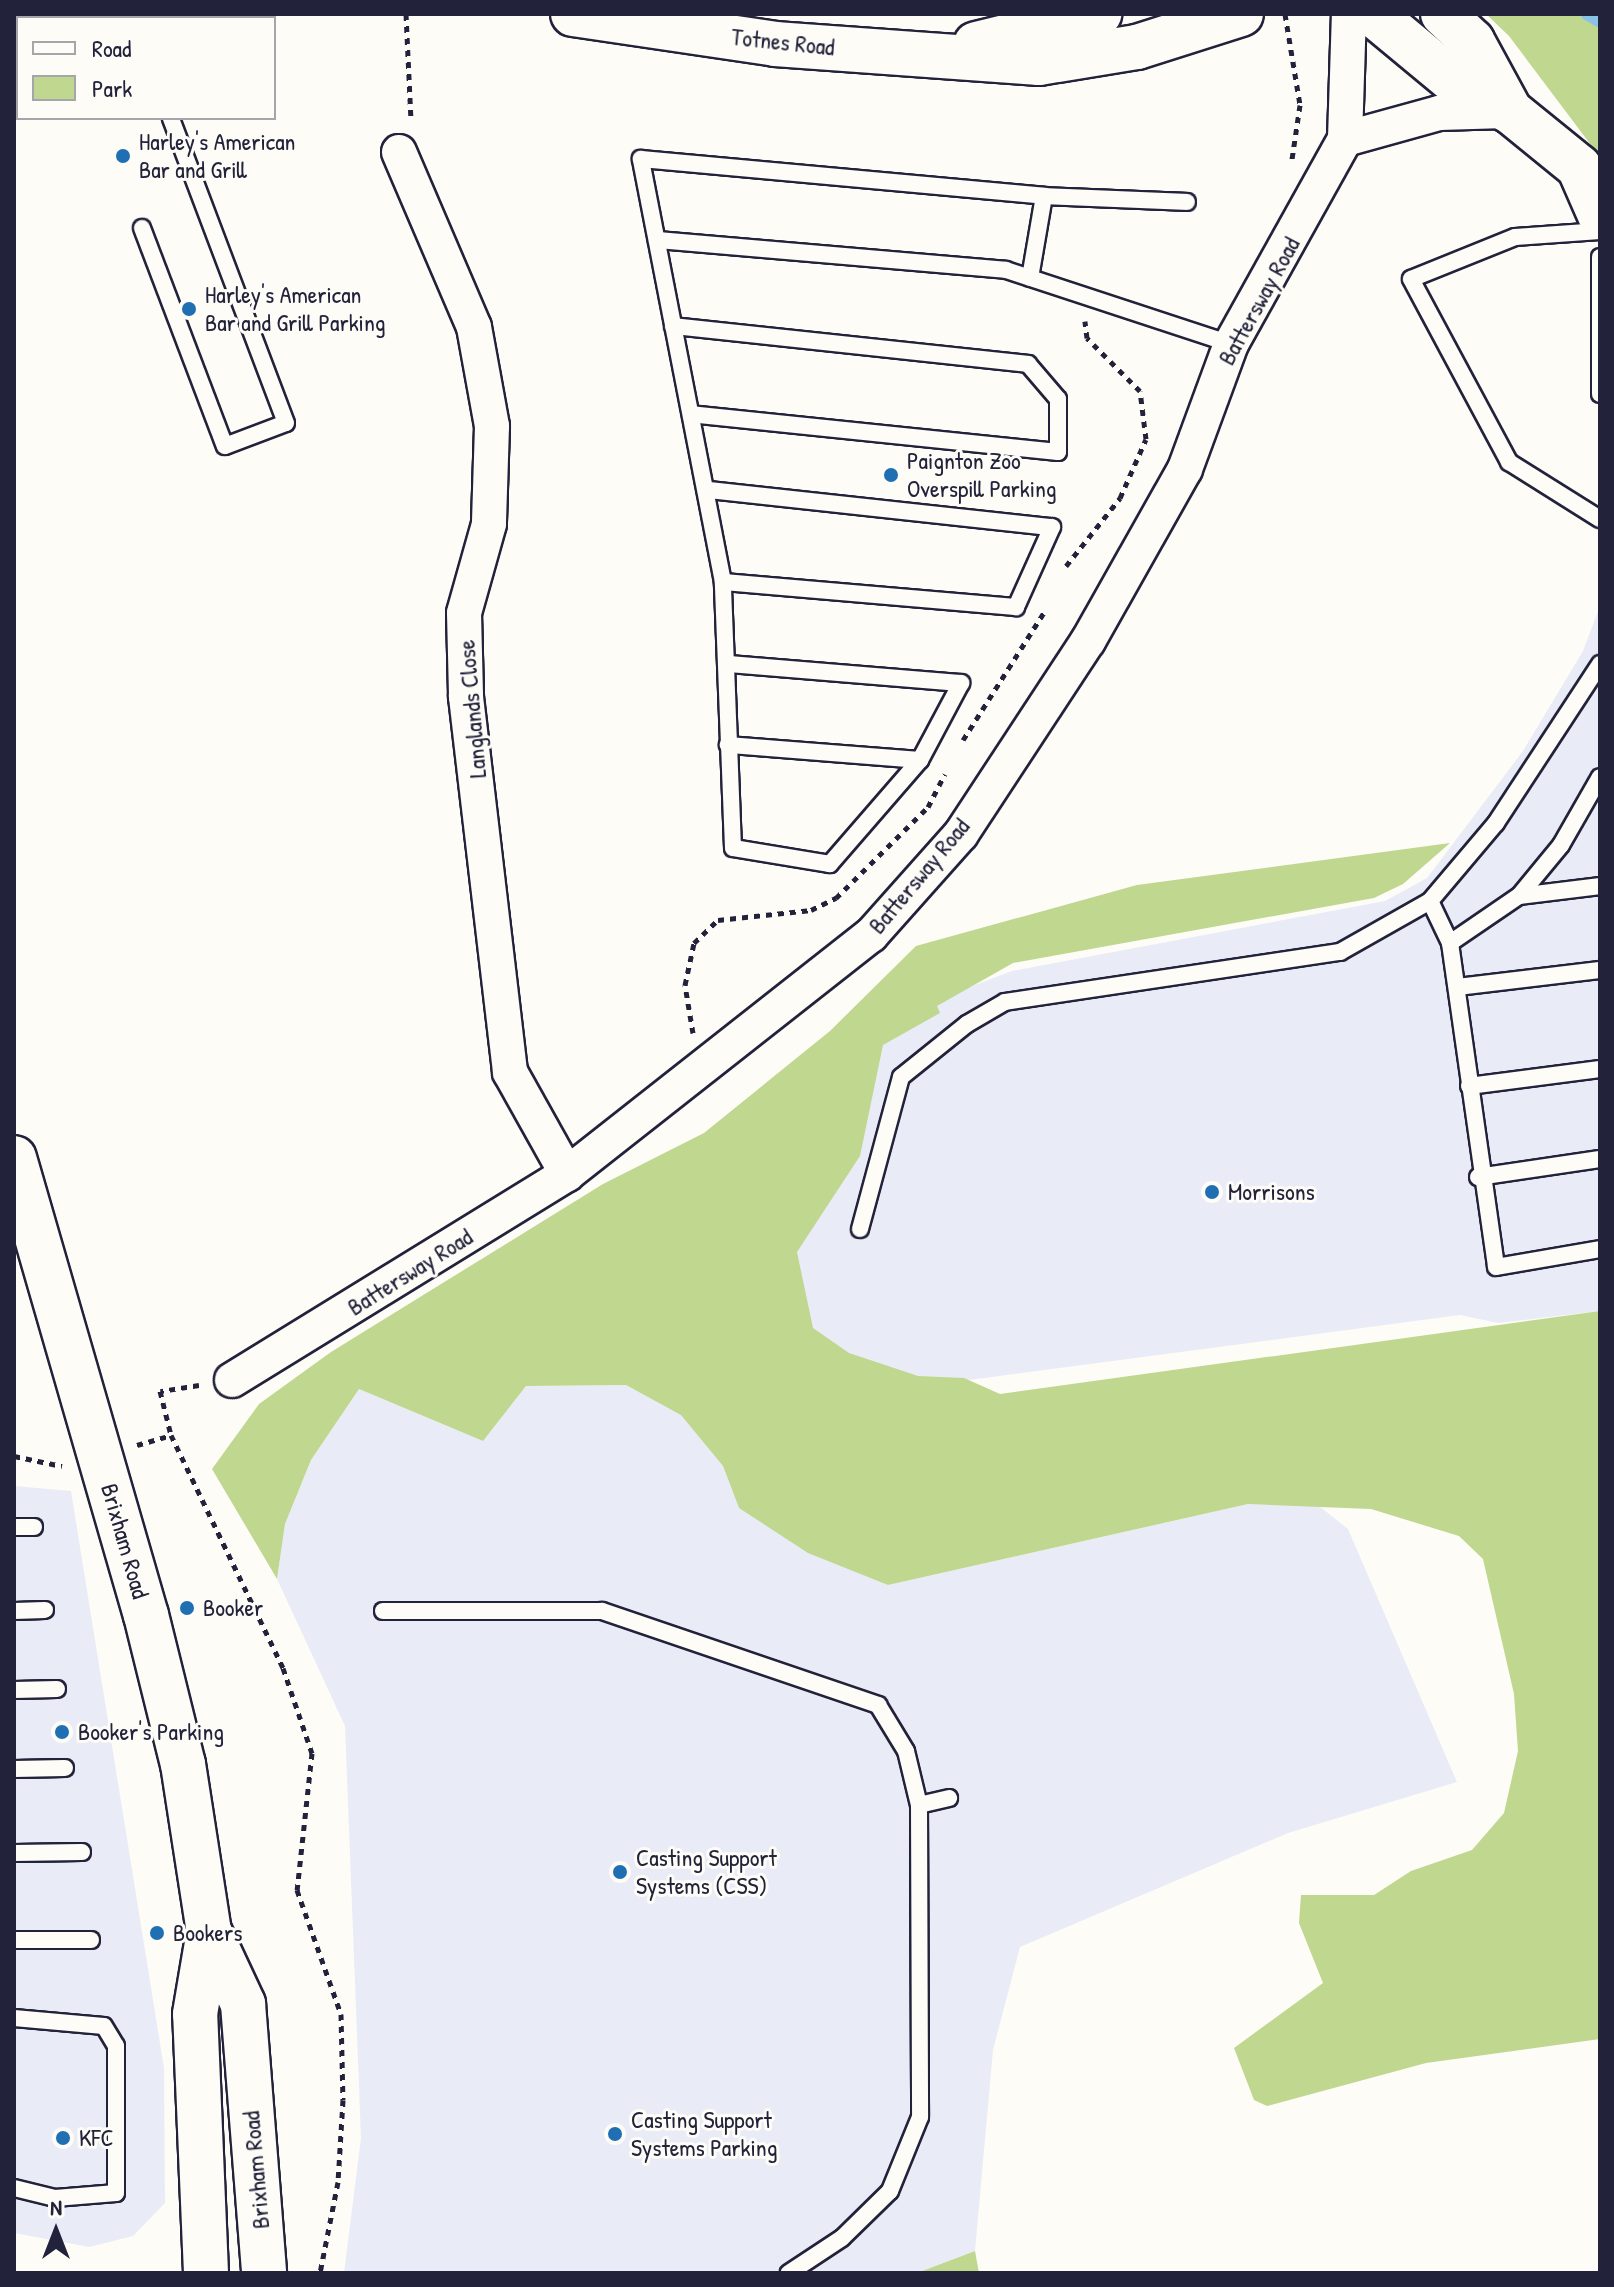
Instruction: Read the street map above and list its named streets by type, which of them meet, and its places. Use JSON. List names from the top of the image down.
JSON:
{
  "streets": {
    "main road": ["Totnes Road", "Brixham Road"],
    "street": ["Battersway Road", "Langlands Close"]
  },
  "crossings": [
    ["Battersway Road", "Langlands Close"]
  ],
  "places": [
    "Harley's American Bar and Grill",
    "Harley's American Bar and Grill Parking",
    "Paignton Zoo Overspill Parking",
    "Morrisons",
    "Booker",
    "Booker's Parking",
    "Casting Support Systems (CSS)",
    "Bookers",
    "Casting Support Systems Parking",
    "KFC"
  ],
  "legend": ["Road", "Park"],
  "north": "top"
}
